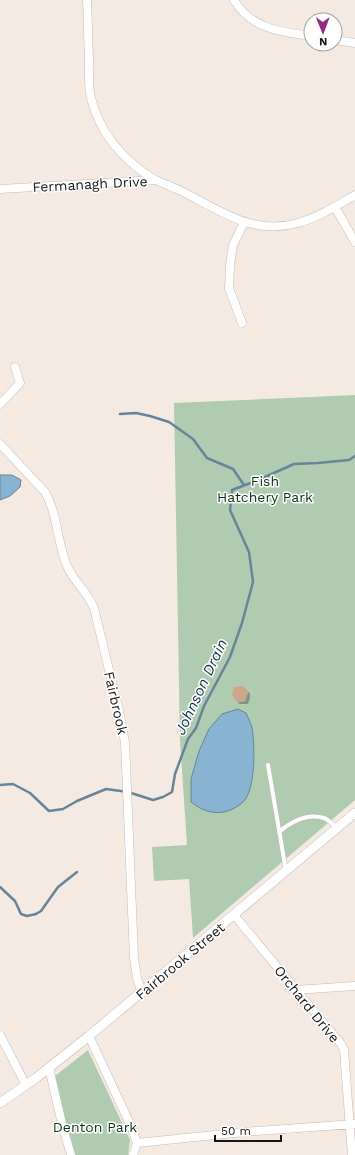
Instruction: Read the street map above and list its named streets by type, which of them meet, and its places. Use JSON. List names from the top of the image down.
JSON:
{
  "streets": {
    "street": [
      "Fermanagh Drive",
      "Fairbrook",
      "Fairbrook Street",
      "Orchard Drive"
    ]
  },
  "crossings": [
    ["Fairbrook", "Fairbrook Street"],
    ["Fairbrook Street", "Orchard Drive"]
  ],
  "water": ["Johnson Drain"],
  "parks": ["Fish Hatchery Park", "Denton Park"],
  "scale_bar": "50 m",
  "north": "bottom"
}
